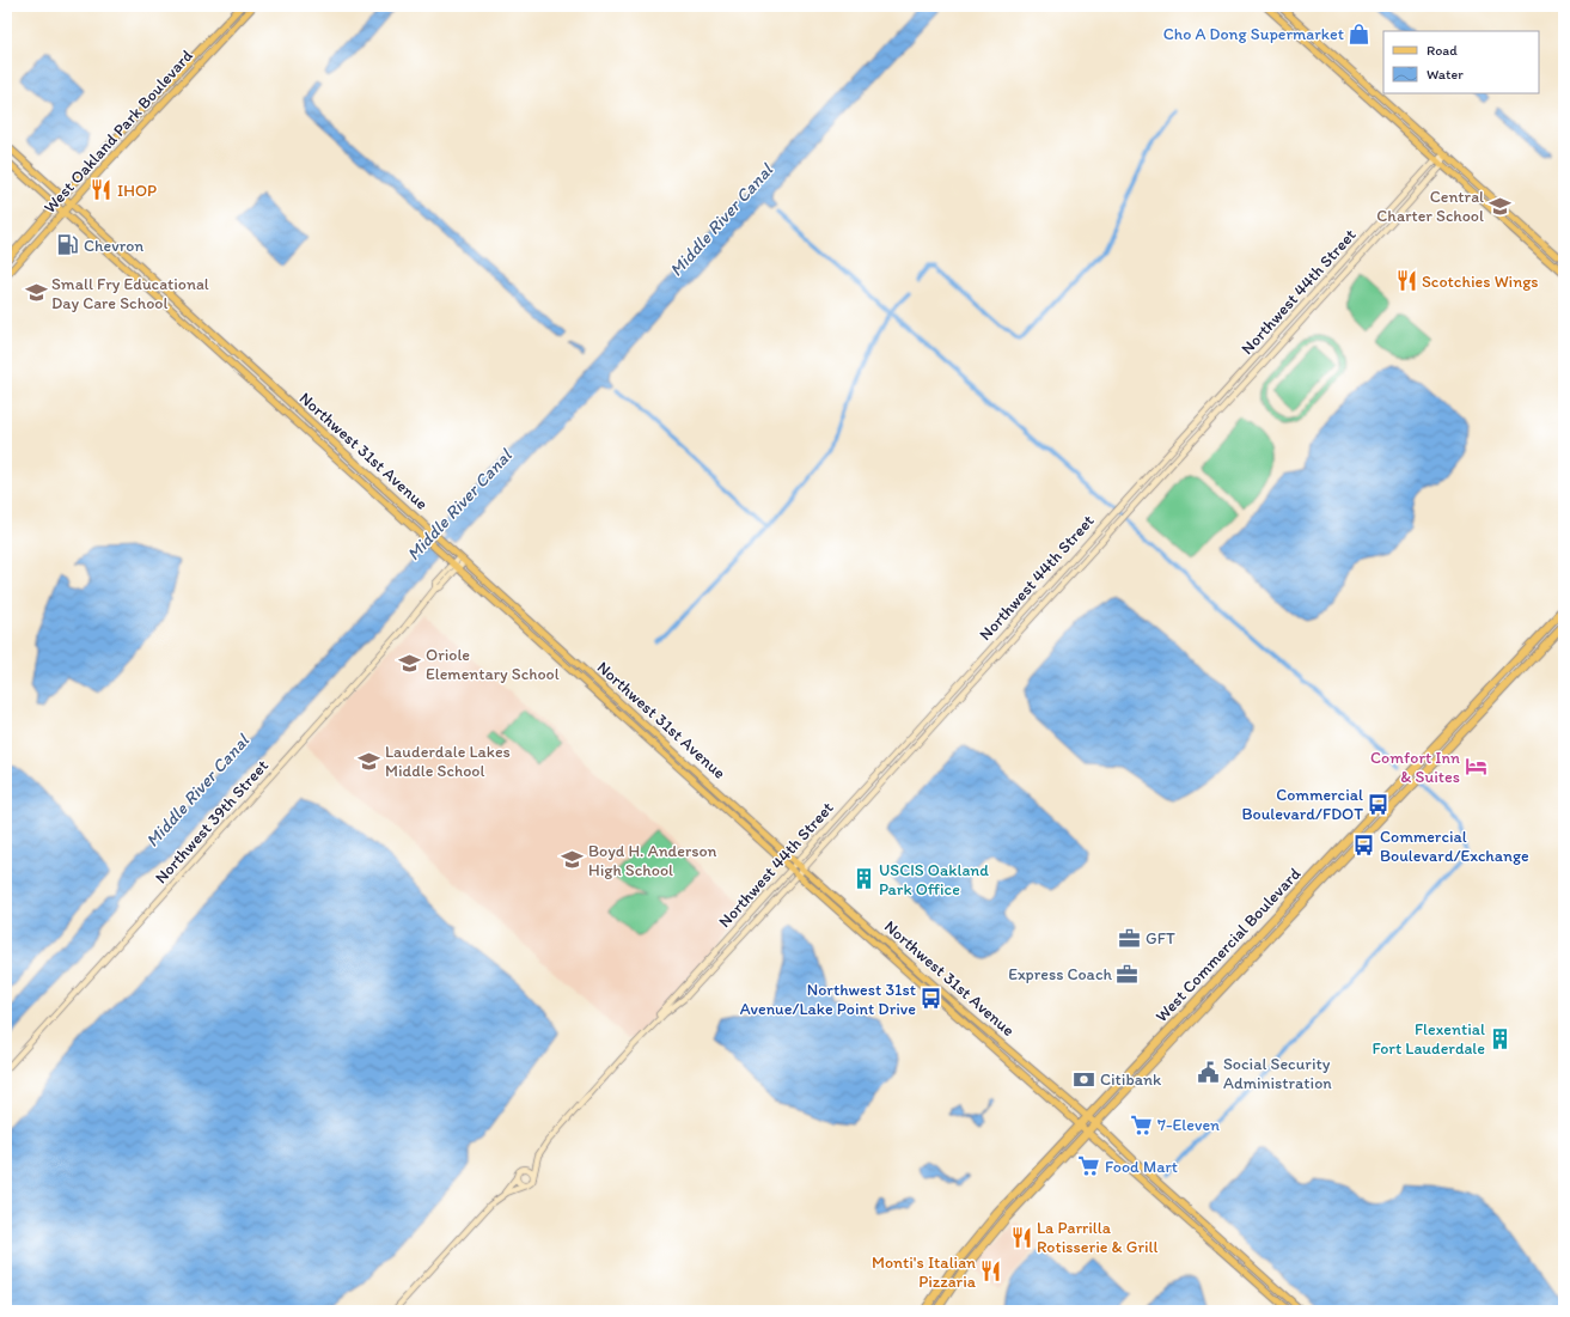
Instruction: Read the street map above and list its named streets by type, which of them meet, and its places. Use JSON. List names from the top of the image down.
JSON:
{
  "streets": {
    "highway": ["West Commercial Boulevard"],
    "main road": ["West Oakland Park Boulevard", "Northwest 31st Avenue"],
    "street": ["Northwest 44th Street", "Northwest 39th Street"]
  },
  "crossings": [
    ["West Oakland Park Boulevard", "Northwest 31st Avenue"],
    ["Northwest 44th Street", "Northwest 31st Avenue"],
    ["Northwest 31st Avenue", "Northwest 39th Street"],
    ["Northwest 31st Avenue", "West Commercial Boulevard"]
  ],
  "water": ["Middle River Canal"],
  "places": {
    "shop": ["Cho A Dong Supermarket"],
    "restaurant": [
      "IHOP",
      "Scotchies Wings",
      "La Parrilla Rotisserie & Grill",
      "Monti's Italian Pizzaria"
    ],
    "school or university": [
      "Central Charter School",
      "Small Fry Educational Day Care School",
      "Oriole Elementary School",
      "Lauderdale Lakes Middle School",
      "Boyd H. Anderson High School"
    ],
    "fuel station": ["Chevron"],
    "hotel": ["Comfort Inn & Suites"],
    "bus stop": ["Commercial Boulevard/FDOT", "Commercial Boulevard/Exchange", "Northwest 31st Avenue/Lake Point Drive"],
    "building": ["USCIS Oakland Park Office", "Flexential Fort Lauderdale"],
    "office": ["GFT", "Express Coach"],
    "public building": ["Social Security Administration"],
    "bank": ["Citibank"],
    "supermarket": ["7-Eleven", "Food Mart"]
  },
  "legend": ["Road", "Water"]
}
